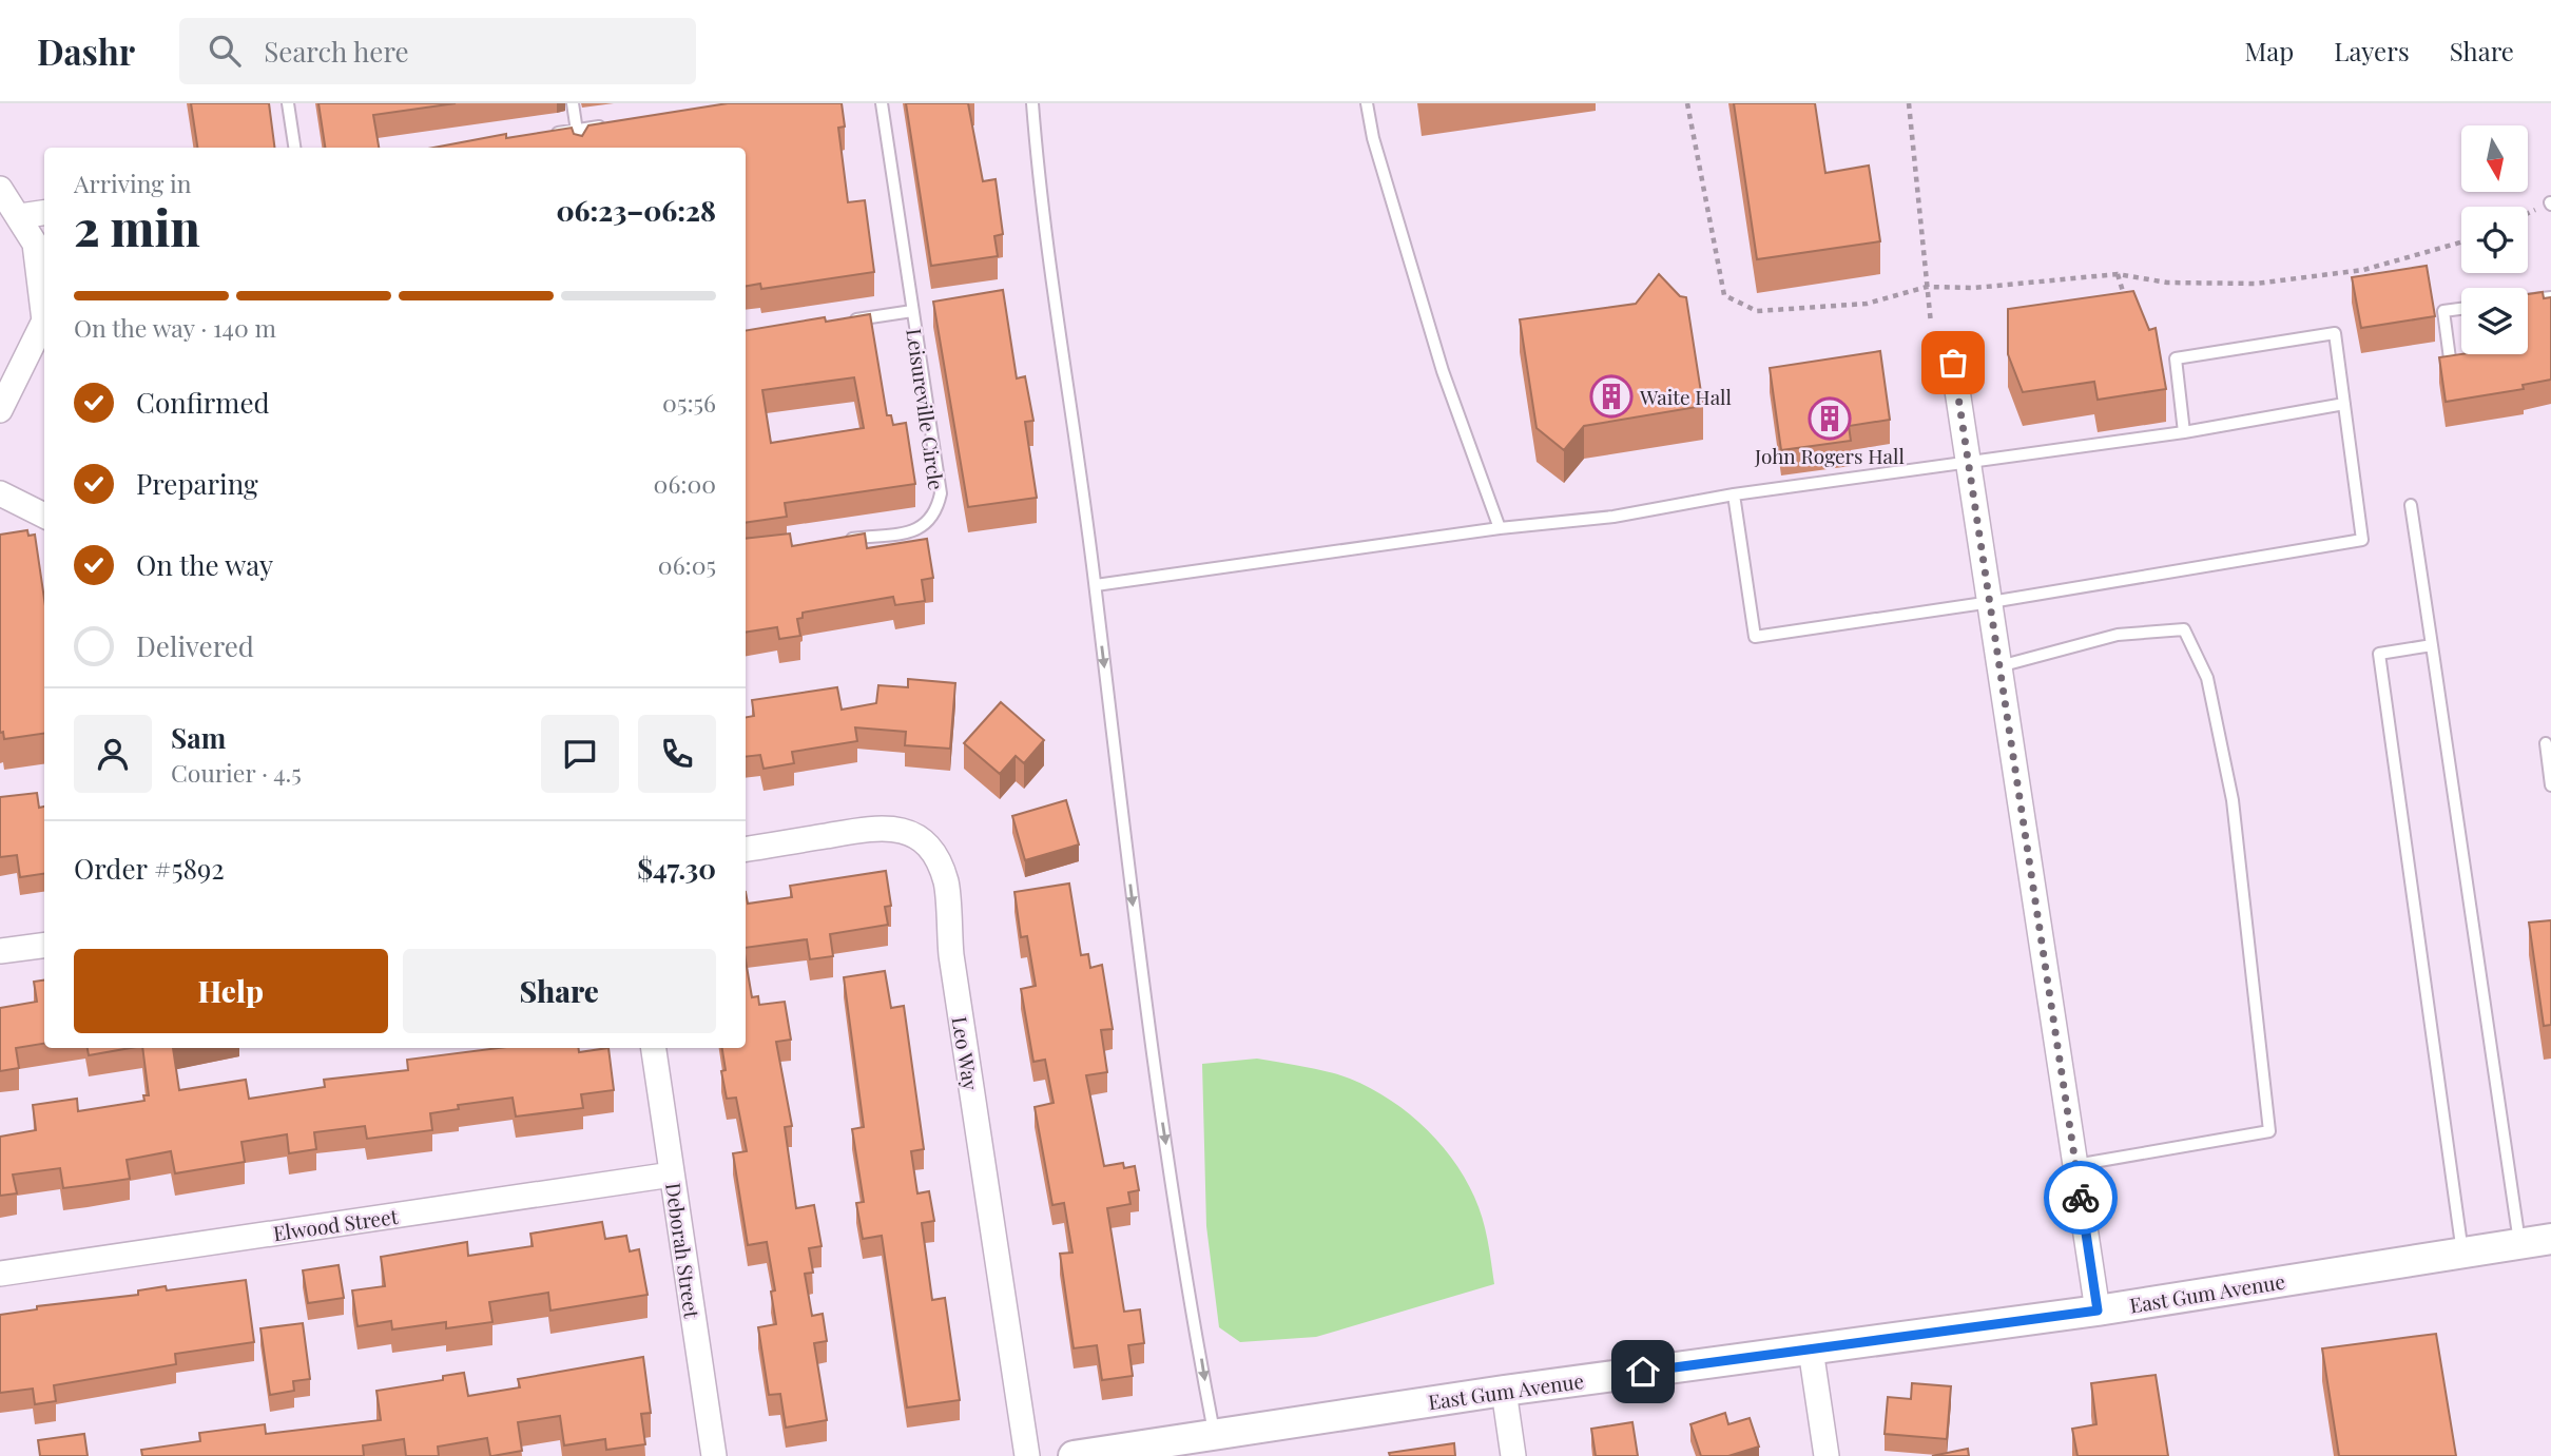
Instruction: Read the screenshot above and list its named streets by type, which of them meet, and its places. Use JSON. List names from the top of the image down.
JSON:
{
  "streets": {
    "street": [
      "Leo Way",
      "Elwood Street",
      "Deborah Street",
      "East Gum Avenue"
    ],
    "lane": ["Leisureville Circle"]
  },
  "crossings": [
    ["Elwood Street", "Deborah Street"]
  ],
  "places": {
    "building": ["Waite Hall", "John Rogers Hall"]
  },
  "north": "bottom",
  "page": {
    "header": "Dashr",
    "search": "Search here",
    "nav": ["Map", "Layers", "Share"],
    "heading": ["2 min", "Arriving in", "06:23–06:28"],
    "panel": [
      "Sam",
      "Courier · 4.5",
      "Order #5892",
      "$47.30"
    ],
    "bar": "On the way · 140 m",
    "list": [
      ["Confirmed", "05:56"],
      ["Preparing", "06:00"],
      ["On the way", "06:05"],
      "Delivered"
    ],
    "buttons": ["Help", "Share"]
  }
}
